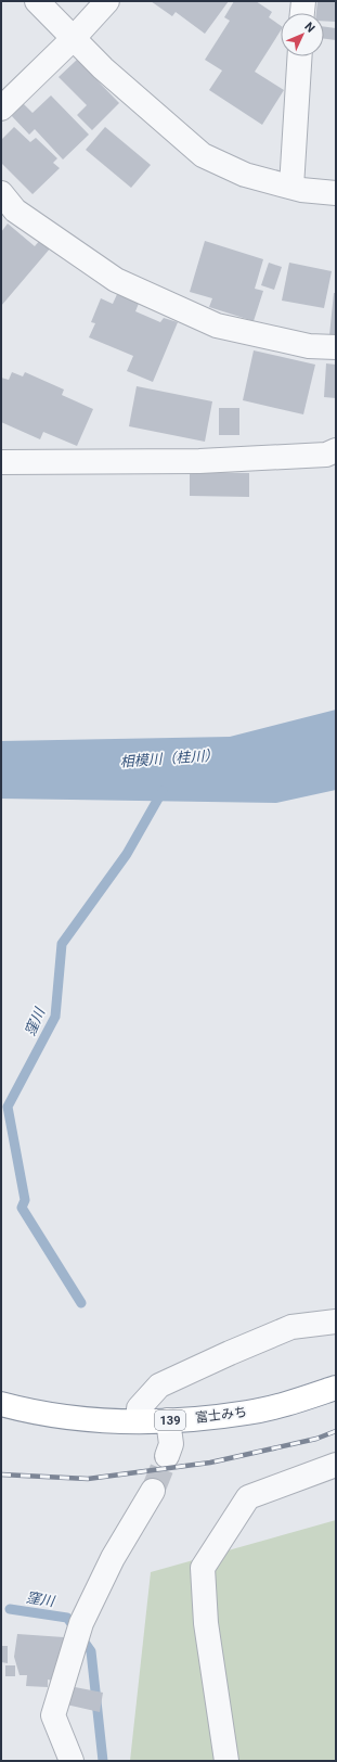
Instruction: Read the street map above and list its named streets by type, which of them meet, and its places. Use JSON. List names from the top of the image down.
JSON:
{
  "streets": {
    "highway": ["富士みち", "139"]
  },
  "water": ["相模川（桂川）", "窪川"],
  "north": "top right"
}
